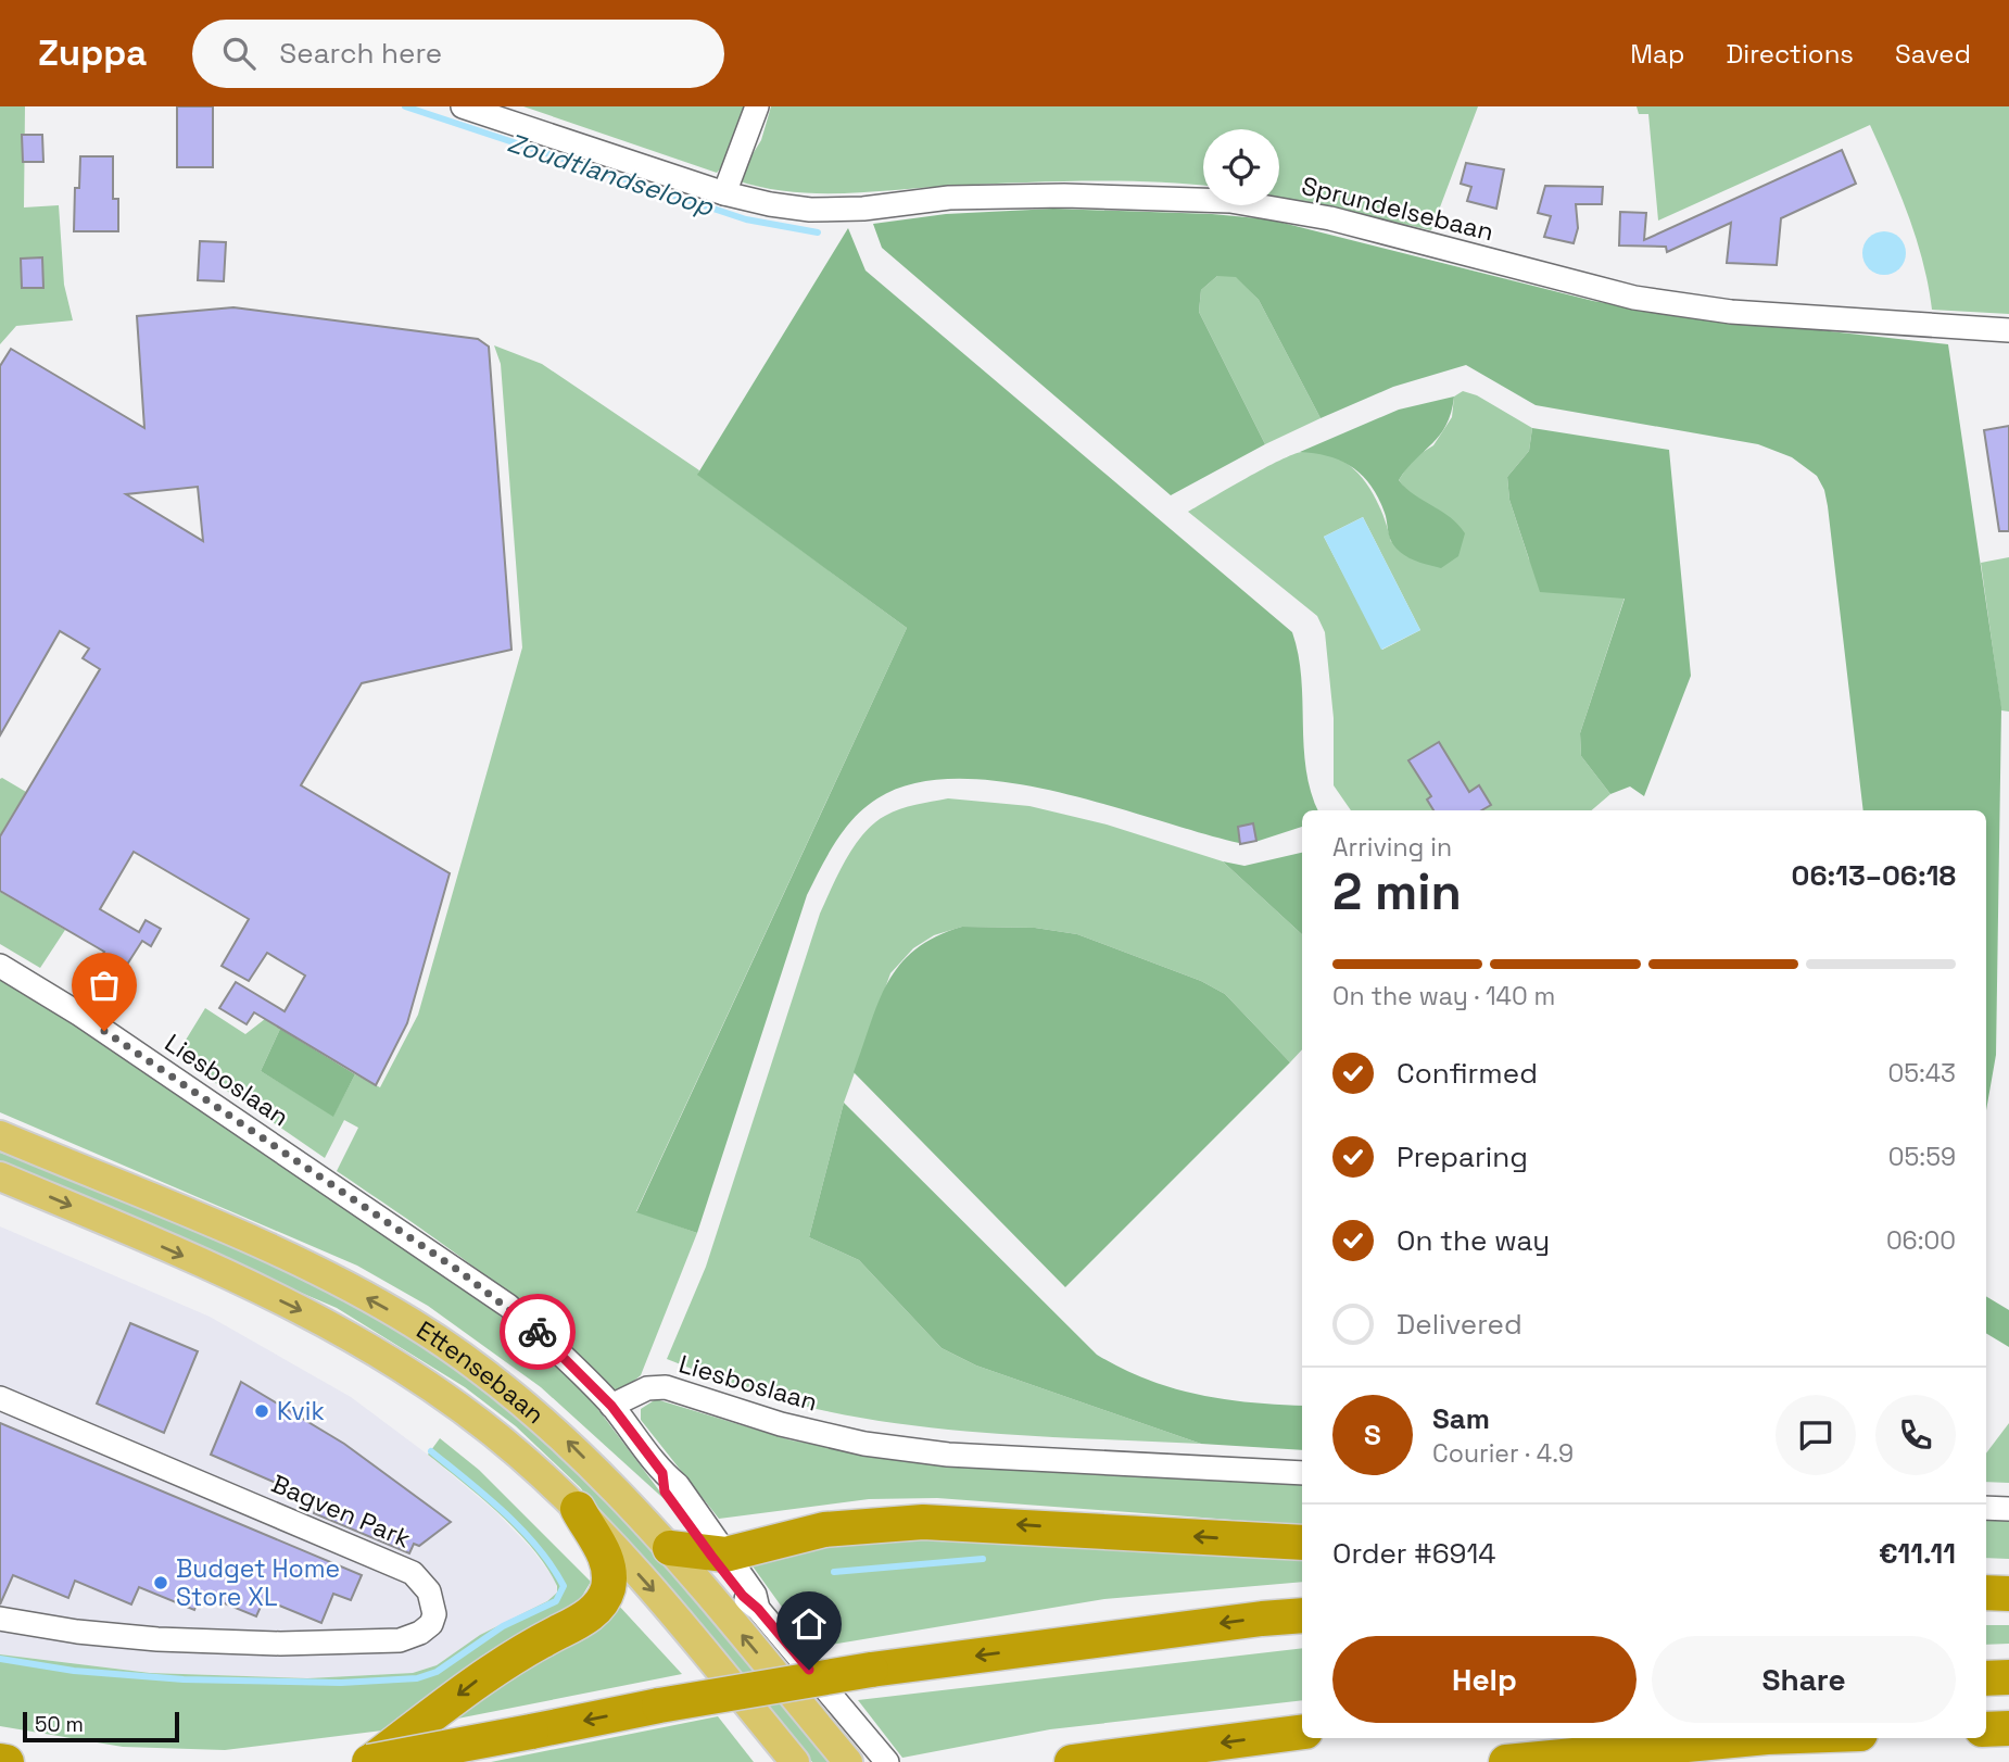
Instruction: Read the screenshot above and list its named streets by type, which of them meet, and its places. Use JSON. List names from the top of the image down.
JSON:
{
  "streets": {
    "main road": ["Ettensebaan"],
    "street": ["Sprundelsebaan", "Liesboslaan", "Bagven Park"]
  },
  "water": ["Zoudtlandseloop"],
  "places": ["Kvik", "Budget Home Store XL"],
  "scale_bar": "50 m",
  "page": {
    "header": "Zuppa",
    "search": "Search here",
    "nav": ["Map", "Directions", "Saved"],
    "heading": ["2 min", "Arriving in", "06:13–06:18"],
    "panel": [
      "Sam",
      "Courier · 4.9",
      "Order #6914",
      "€11.11"
    ],
    "bar": "On the way · 140 m",
    "list": [
      ["Confirmed", "05:43"],
      ["Preparing", "05:59"],
      ["On the way", "06:00"],
      "Delivered"
    ],
    "round": "S",
    "buttons": ["Help", "Share"],
    "scale": "50 m"
  }
}
